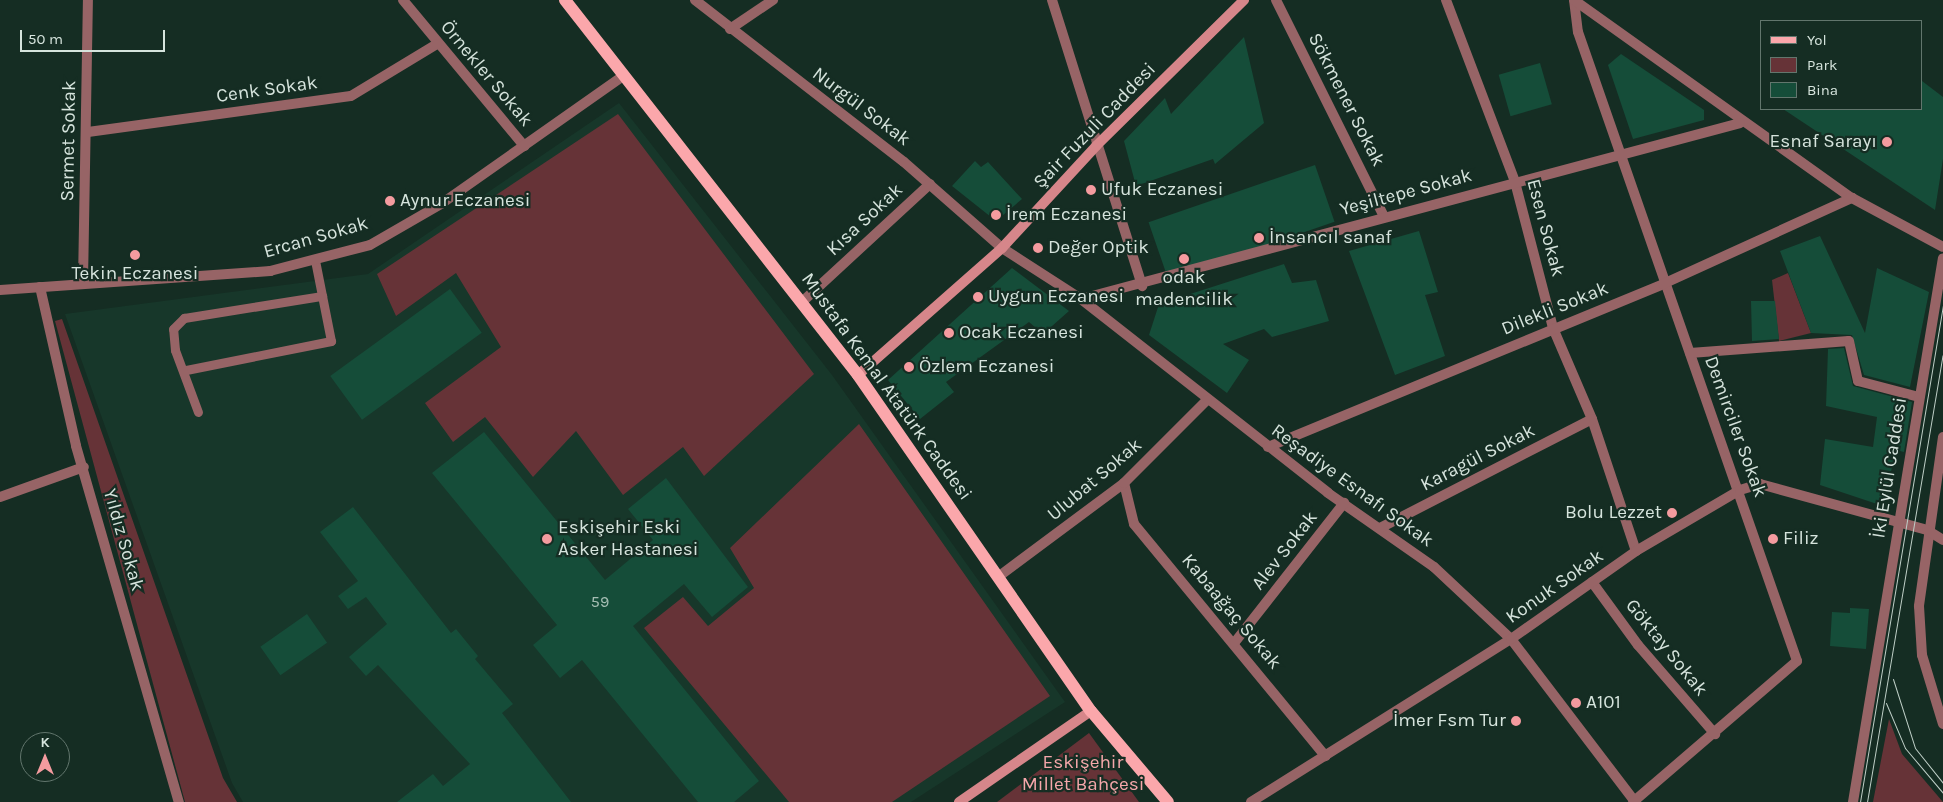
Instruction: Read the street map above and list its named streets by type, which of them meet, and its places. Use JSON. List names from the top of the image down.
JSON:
{
  "streets": {
    "main road": ["Şair Fuzuli Caddesi", "Mustafa Kemal Atatürk Caddesi"],
    "street": [
      "Örnekler Sokak",
      "Cenk Sokak",
      "Sökmener Sokak",
      "Nurgül Sokak",
      "Sermet Sokak",
      "Yeşiltepe Sokak",
      "Kısa Sokak",
      "Esen Sokak",
      "Ercan Sokak",
      "Dilekli Sokak",
      "Demirciler Sokak",
      "Karagül Sokak",
      "İki Eylül Caddesi",
      "Ulubat Sokak",
      "Reşadiye Esnafı Sokak",
      "Yıldız Sokak",
      "Alev Sokak",
      "Konuk Sokak",
      "Kabaağaç Sokak",
      "Göktay Sokak"
    ]
  },
  "crossings": [
    ["Örnekler Sokak", "Cenk Sokak"],
    ["Örnekler Sokak", "Ercan Sokak"],
    ["Cenk Sokak", "Sermet Sokak"],
    ["Sökmener Sokak", "Yeşiltepe Sokak"],
    ["Nurgül Sokak", "Şair Fuzuli Caddesi"],
    ["Nurgül Sokak", "Kısa Sokak"],
    ["Nurgül Sokak", "Reşadiye Esnafı Sokak"],
    ["Şair Fuzuli Caddesi", "Mustafa Kemal Atatürk Caddesi"],
    ["Şair Fuzuli Caddesi", "Reşadiye Esnafı Sokak"],
    ["Sermet Sokak", "Ercan Sokak"],
    ["Yeşiltepe Sokak", "Esen Sokak"],
    ["Yeşiltepe Sokak", "Demirciler Sokak"],
    ["Yeşiltepe Sokak", "Reşadiye Esnafı Sokak"],
    ["Kısa Sokak", "Mustafa Kemal Atatürk Caddesi"],
    ["Esen Sokak", "Dilekli Sokak"],
    ["Esen Sokak", "Karagül Sokak"],
    ["Esen Sokak", "Konuk Sokak"],
    ["Ercan Sokak", "Mustafa Kemal Atatürk Caddesi"],
    ["Ercan Sokak", "Yıldız Sokak"],
    ["Dilekli Sokak", "Demirciler Sokak"],
    ["Dilekli Sokak", "Reşadiye Esnafı Sokak"],
    ["Mustafa Kemal Atatürk Caddesi", "Ulubat Sokak"],
    ["Demirciler Sokak", "Reşadiye Esnafı Sokak"],
    ["Demirciler Sokak", "Konuk Sokak"],
    ["Demirciler Sokak", "Göktay Sokak"],
    ["Karagül Sokak", "Reşadiye Esnafı Sokak"],
    ["İki Eylül Caddesi", "Konuk Sokak"],
    ["Ulubat Sokak", "Reşadiye Esnafı Sokak"],
    ["Ulubat Sokak", "Kabaağaç Sokak"],
    ["Reşadiye Esnafı Sokak", "Alev Sokak"],
    ["Reşadiye Esnafı Sokak", "Konuk Sokak"],
    ["Alev Sokak", "Kabaağaç Sokak"],
    ["Konuk Sokak", "Kabaağaç Sokak"],
    ["Konuk Sokak", "Göktay Sokak"]
  ],
  "parks": ["Eskişehir Millet Bahçesi"],
  "places": [
    "Esnaf Sarayı",
    "Ufuk Eczanesi",
    "Aynur Eczanesi",
    "İrem Eczanesi",
    "İnsancıl sanaf",
    "Değer Optik",
    "Tekin Eczanesi",
    "odak madencilik",
    "Uygun Eczanesi",
    "Ocak Eczanesi",
    "Özlem Eczanesi",
    "Bolu Lezzet",
    "Eskişehir Eski Asker Hastanesi",
    "Filiz",
    "A101",
    "İmer Fsm Tur"
  ],
  "house_numbers": ["59"],
  "legend": ["Yol", "Park", "Bina"],
  "scale_bar": "50 m",
  "north": "top"
}
